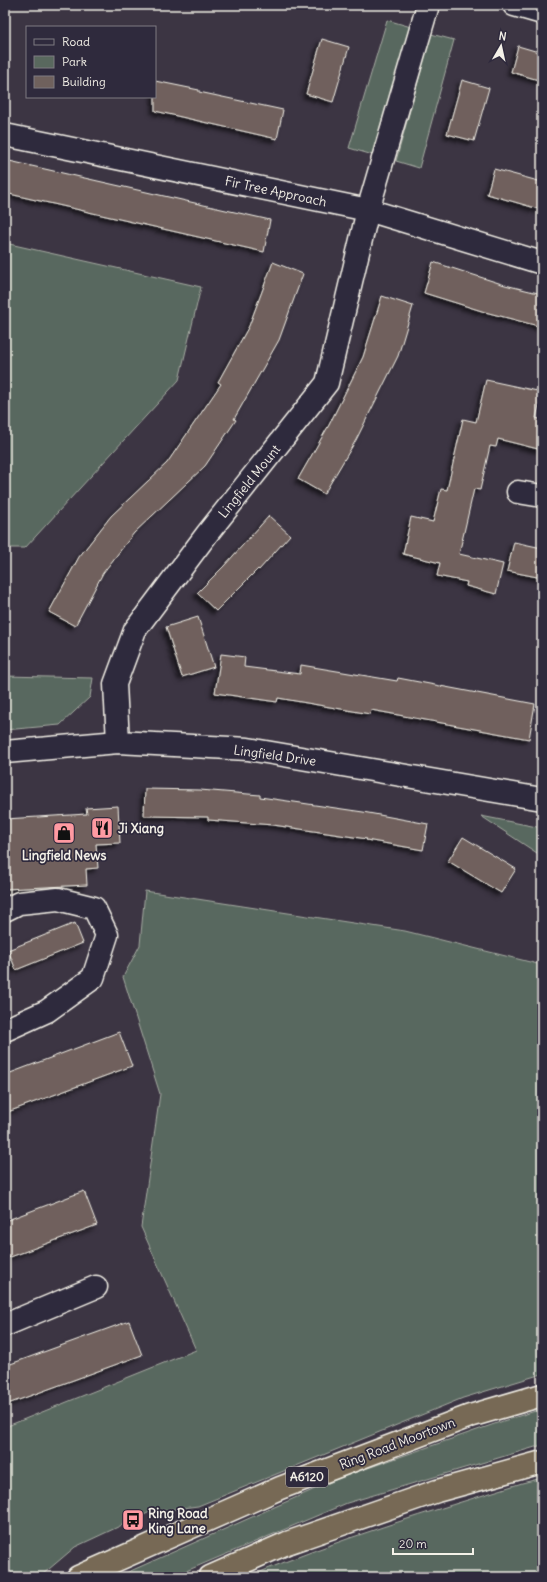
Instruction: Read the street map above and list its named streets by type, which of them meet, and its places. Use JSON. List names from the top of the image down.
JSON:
{
  "streets": {
    "highway": ["Ring Road Moortown", "A6120"],
    "street": ["Fir Tree Approach", "Lingfield Mount", "Lingfield Drive"]
  },
  "crossings": [
    ["Fir Tree Approach", "Lingfield Mount"],
    ["Lingfield Mount", "Lingfield Drive"]
  ],
  "places": {
    "restaurant": ["Ji Xiang"],
    "shop": ["Lingfield News"],
    "bus stop": ["Ring Road King Lane"]
  },
  "legend": ["Road", "Park", "Building"],
  "scale_bar": "20 m",
  "north": "top"
}
